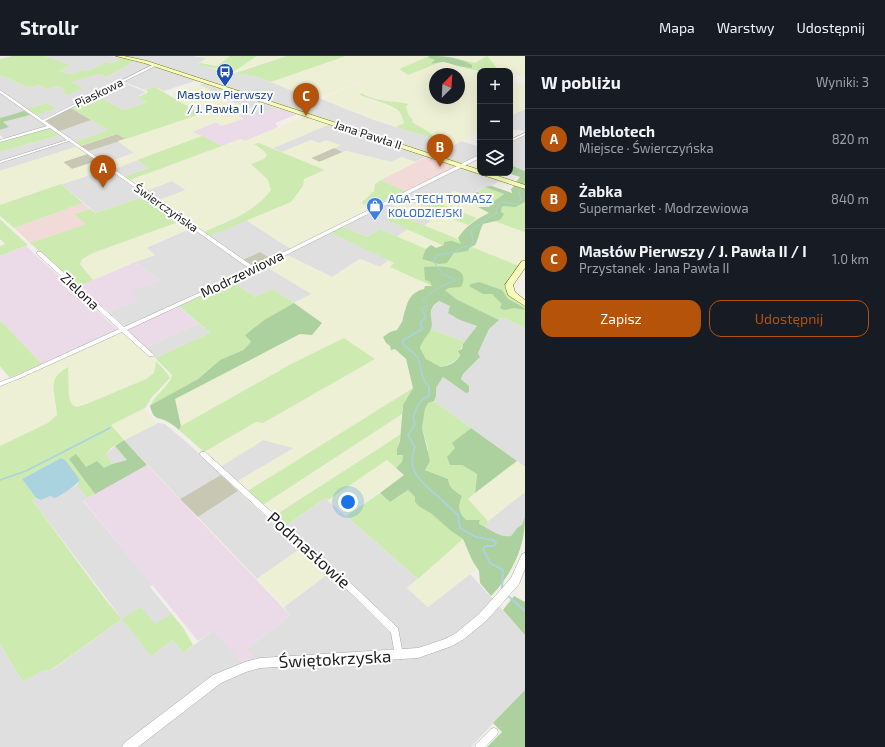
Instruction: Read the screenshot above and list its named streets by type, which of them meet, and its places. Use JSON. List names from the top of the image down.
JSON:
{
  "streets": {
    "main road": ["Jana Pawła II"],
    "street": [
      "Piaskowa",
      "Świerczyńska",
      "Modrzewiowa",
      "Zielona",
      "Podmasłowie",
      "Świętokrzyska"
    ]
  },
  "crossings": [
    ["Piaskowa", "Jana Pawła II"],
    ["Piaskowa", "Świerczyńska"],
    ["Jana Pawła II", "Modrzewiowa"],
    ["Świerczyńska", "Modrzewiowa"],
    ["Modrzewiowa", "Zielona"],
    ["Podmasłowie", "Świętokrzyska"]
  ],
  "places": {
    "bus stop": ["Masłow Pierwszy / J. Pawła II / I"],
    "shop": ["AGA-TECH TOMASZ KOŁODZIEJSKI"]
  },
  "north": "top right",
  "page": {
    "header": "Strollr",
    "nav": ["Mapa", "Warstwy", "Udostępnij"],
    "heading": ["W pobliżu", "Wyniki: 3"],
    "map_buttons": ["+", "−"],
    "pins": ["C", "B", "A"],
    "list": [
      {
        "mark": "A",
        "name": "Meblotech",
        "note": "Miejsce · Świerczyńska",
        "value": "820 m"
      },
      {
        "mark": "B",
        "name": "Żabka",
        "note": "Supermarket · Modrzewiowa",
        "value": "840 m"
      },
      {
        "mark": "C",
        "name": "Masłów Pierwszy / J. Pawła II / I",
        "note": "Przystanek · Jana Pawła II",
        "value": "1.0 km"
      }
    ],
    "buttons": ["Zapisz", "Udostępnij"]
  }
}
